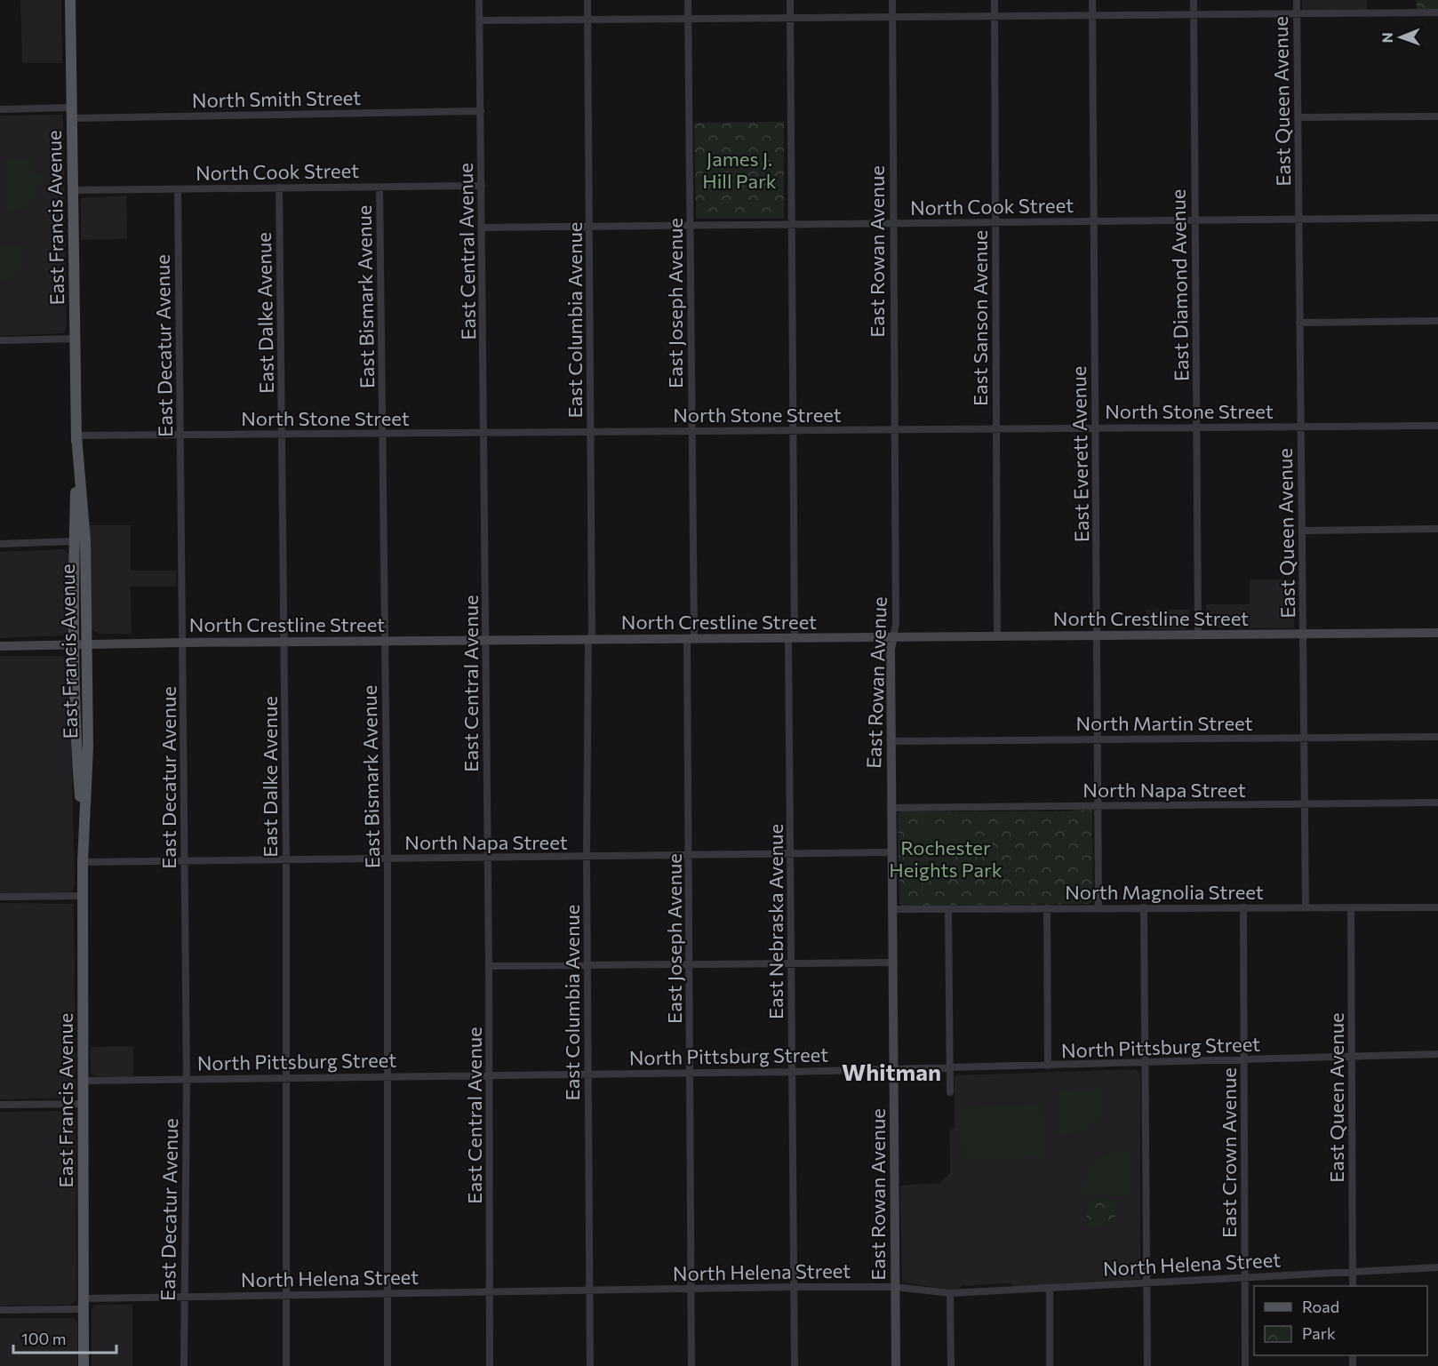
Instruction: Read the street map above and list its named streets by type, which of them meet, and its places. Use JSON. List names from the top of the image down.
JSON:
{
  "streets": {
    "main road": ["East Francis Avenue", "East Rowan Avenue", "North Crestline Street"],
    "street": [
      "North Smith Street",
      "East Queen Avenue",
      "North Cook Street",
      "East Central Avenue",
      "East Diamond Avenue",
      "East Bismark Avenue",
      "East Joseph Avenue",
      "East Dalke Avenue",
      "East Sanson Avenue",
      "East Columbia Avenue",
      "East Decatur Avenue",
      "North Stone Street",
      "East Everett Avenue",
      "North Martin Street",
      "North Napa Street",
      "North Magnolia Street",
      "East Nebraska Avenue",
      "North Pittsburg Street",
      "East Crown Avenue",
      "North Helena Street"
    ]
  },
  "crossings": [
    ["North Smith Street", "East Francis Avenue"],
    ["North Smith Street", "East Central Avenue"],
    ["East Queen Avenue", "North Cook Street"],
    ["East Queen Avenue", "North Stone Street"],
    ["East Queen Avenue", "North Crestline Street"],
    ["East Queen Avenue", "North Martin Street"],
    ["East Queen Avenue", "North Napa Street"],
    ["East Queen Avenue", "North Magnolia Street"],
    ["East Queen Avenue", "North Pittsburg Street"],
    ["East Queen Avenue", "North Helena Street"],
    ["North Cook Street", "East Francis Avenue"],
    ["North Cook Street", "East Central Avenue"],
    ["North Cook Street", "East Rowan Avenue"],
    ["North Cook Street", "East Diamond Avenue"],
    ["North Cook Street", "East Bismark Avenue"],
    ["North Cook Street", "East Joseph Avenue"],
    ["North Cook Street", "East Dalke Avenue"],
    ["North Cook Street", "East Sanson Avenue"],
    ["North Cook Street", "East Columbia Avenue"],
    ["North Cook Street", "East Decatur Avenue"],
    ["North Cook Street", "East Everett Avenue"],
    ["North Cook Street", "East Nebraska Avenue"],
    ["East Francis Avenue", "North Stone Street"],
    ["East Francis Avenue", "North Crestline Street"],
    ["East Francis Avenue", "North Napa Street"],
    ["East Francis Avenue", "North Pittsburg Street"],
    ["East Francis Avenue", "North Helena Street"],
    ["East Central Avenue", "North Stone Street"],
    ["East Central Avenue", "North Crestline Street"],
    ["East Central Avenue", "North Napa Street"],
    ["East Central Avenue", "North Pittsburg Street"],
    ["East Central Avenue", "North Helena Street"],
    ["East Rowan Avenue", "North Stone Street"],
    ["East Rowan Avenue", "North Crestline Street"],
    ["East Rowan Avenue", "North Martin Street"],
    ["East Rowan Avenue", "North Napa Street"],
    ["East Rowan Avenue", "North Magnolia Street"],
    ["East Rowan Avenue", "North Pittsburg Street"],
    ["East Rowan Avenue", "North Helena Street"],
    ["East Diamond Avenue", "North Stone Street"],
    ["East Diamond Avenue", "North Crestline Street"],
    ["East Bismark Avenue", "North Stone Street"],
    ["East Bismark Avenue", "North Crestline Street"],
    ["East Bismark Avenue", "North Napa Street"],
    ["East Bismark Avenue", "North Pittsburg Street"],
    ["East Bismark Avenue", "North Helena Street"],
    ["East Joseph Avenue", "North Stone Street"],
    ["East Joseph Avenue", "North Crestline Street"],
    ["East Joseph Avenue", "North Napa Street"],
    ["East Joseph Avenue", "North Pittsburg Street"],
    ["East Joseph Avenue", "North Helena Street"],
    ["East Dalke Avenue", "North Stone Street"],
    ["East Dalke Avenue", "North Crestline Street"],
    ["East Dalke Avenue", "North Napa Street"],
    ["East Dalke Avenue", "North Pittsburg Street"],
    ["East Dalke Avenue", "North Helena Street"],
    ["East Sanson Avenue", "North Stone Street"],
    ["East Sanson Avenue", "North Crestline Street"],
    ["East Columbia Avenue", "North Stone Street"],
    ["East Columbia Avenue", "North Crestline Street"],
    ["East Columbia Avenue", "North Napa Street"],
    ["East Columbia Avenue", "North Pittsburg Street"],
    ["East Columbia Avenue", "North Helena Street"],
    ["East Decatur Avenue", "North Stone Street"],
    ["East Decatur Avenue", "North Crestline Street"],
    ["East Decatur Avenue", "North Napa Street"],
    ["East Decatur Avenue", "North Pittsburg Street"],
    ["East Decatur Avenue", "North Helena Street"],
    ["North Stone Street", "East Everett Avenue"],
    ["North Stone Street", "East Nebraska Avenue"],
    ["East Everett Avenue", "North Crestline Street"],
    ["East Everett Avenue", "North Martin Street"],
    ["East Everett Avenue", "North Napa Street"],
    ["East Everett Avenue", "North Magnolia Street"],
    ["North Crestline Street", "East Nebraska Avenue"],
    ["North Napa Street", "East Nebraska Avenue"],
    ["North Magnolia Street", "East Crown Avenue"],
    ["East Nebraska Avenue", "North Pittsburg Street"],
    ["East Nebraska Avenue", "North Helena Street"],
    ["North Pittsburg Street", "East Crown Avenue"],
    ["East Crown Avenue", "North Helena Street"]
  ],
  "districts": ["Whitman"],
  "parks": ["James J. Hill Park", "Rochester Heights Park"],
  "legend": ["Road", "Park"],
  "scale_bar": "100 m",
  "north": "left"
}
